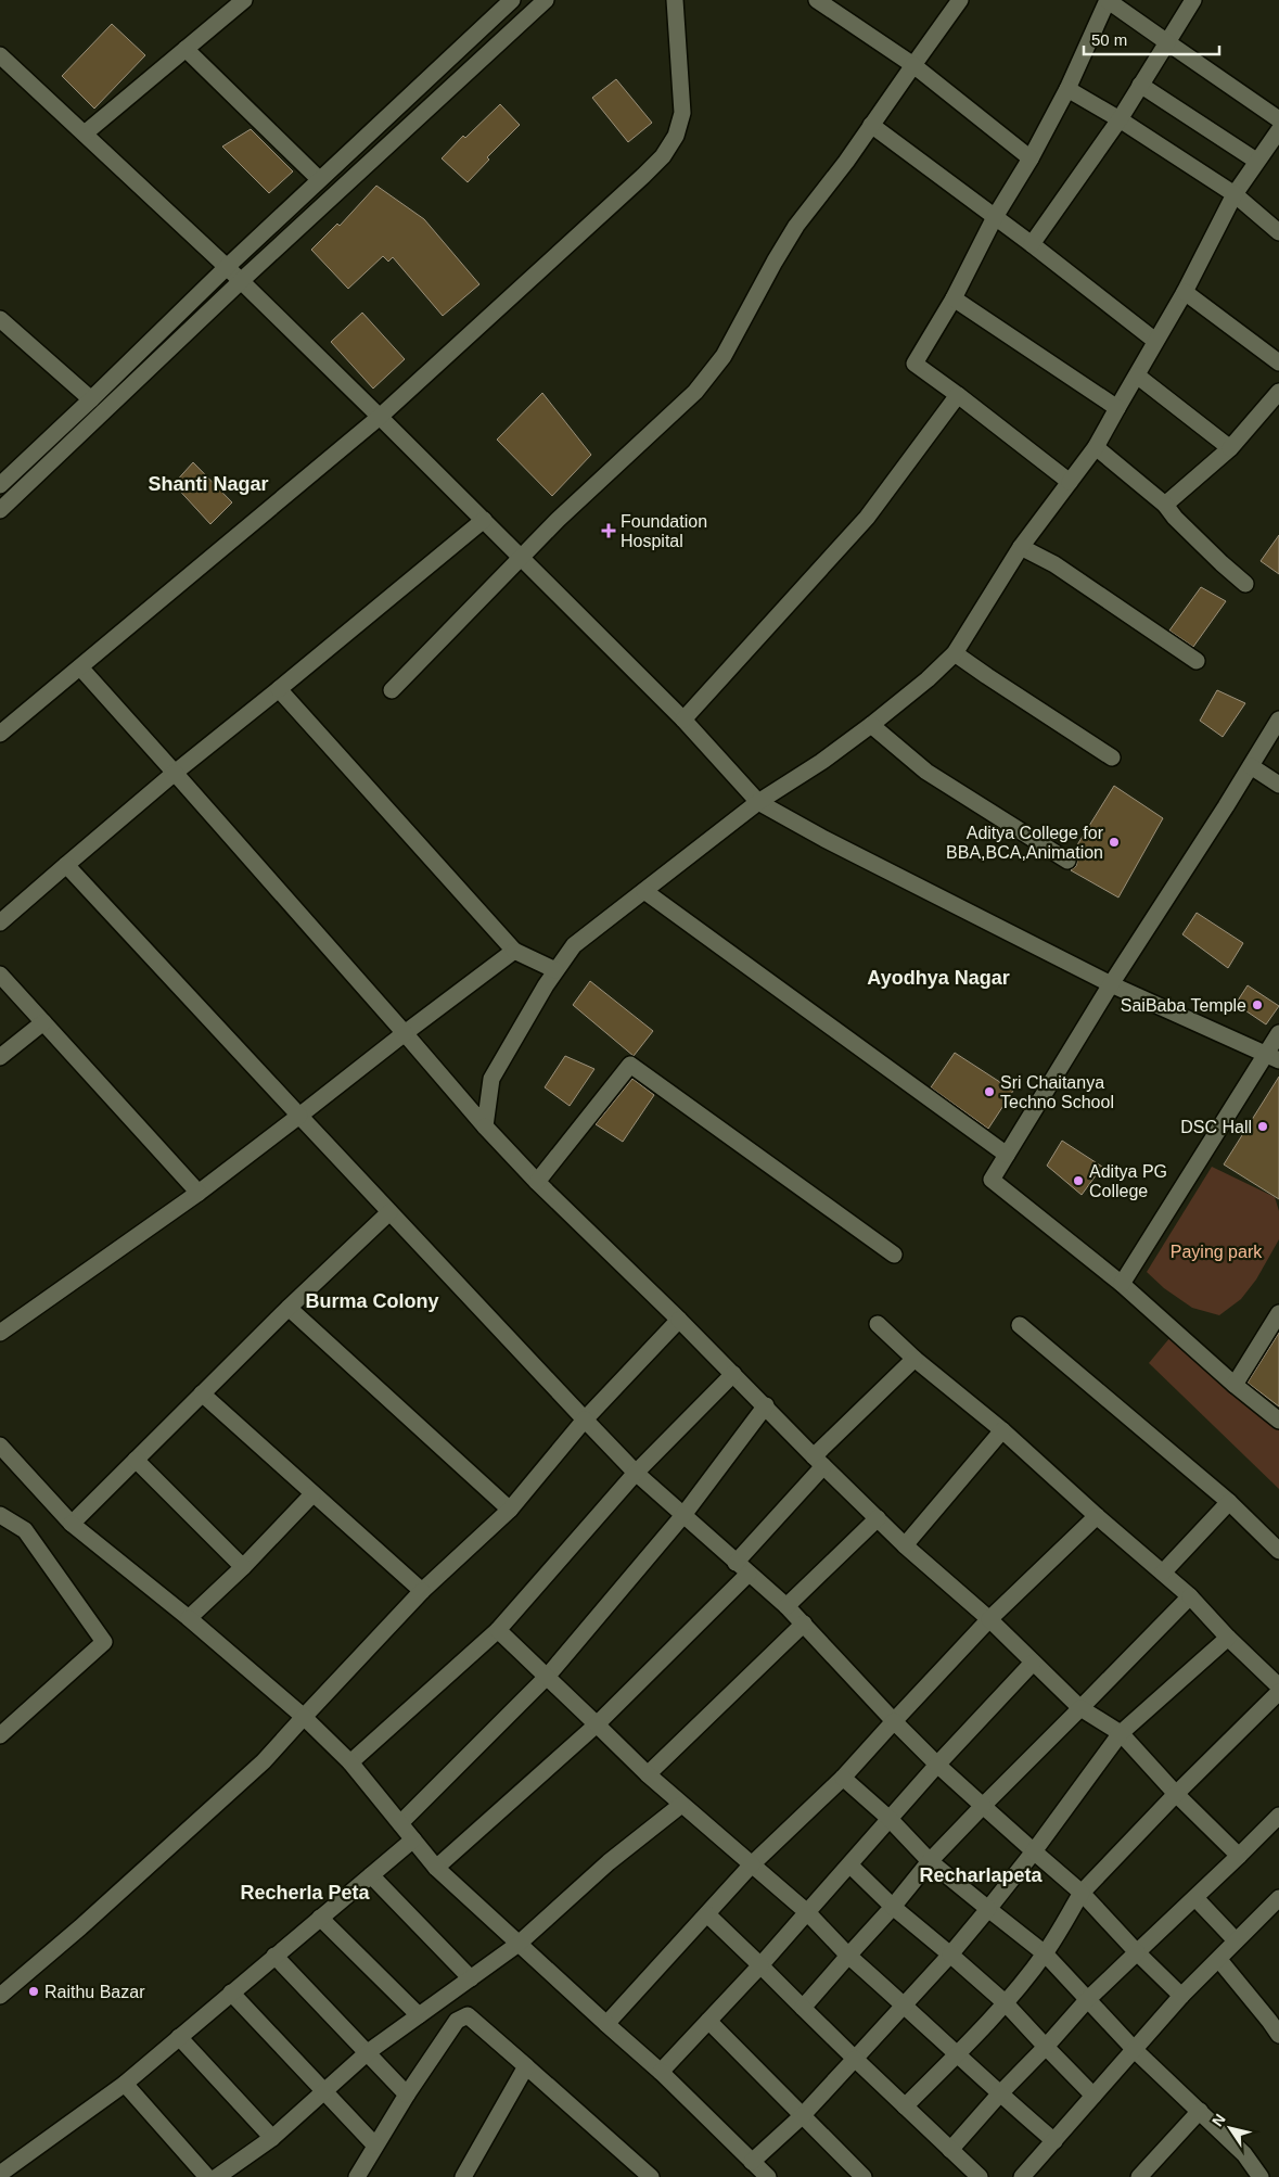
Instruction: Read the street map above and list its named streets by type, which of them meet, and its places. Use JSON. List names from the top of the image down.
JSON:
{
  "districts": [
    "Shanti Nagar",
    "Ayodhya Nagar",
    "Burma Colony",
    "Recharlapeta",
    "Recherla Peta"
  ],
  "parks": ["Paying park"],
  "places": {
    "health": ["Foundation Hospital"],
    "other": [
      "Aditya College for BBA,BCA,Animation",
      "SaiBaba Temple",
      "Sri Chaitanya Techno School",
      "DSC Hall",
      "Aditya PG College",
      "Raithu Bazar"
    ]
  },
  "scale_bar": "50 m",
  "north": "top left"
}
